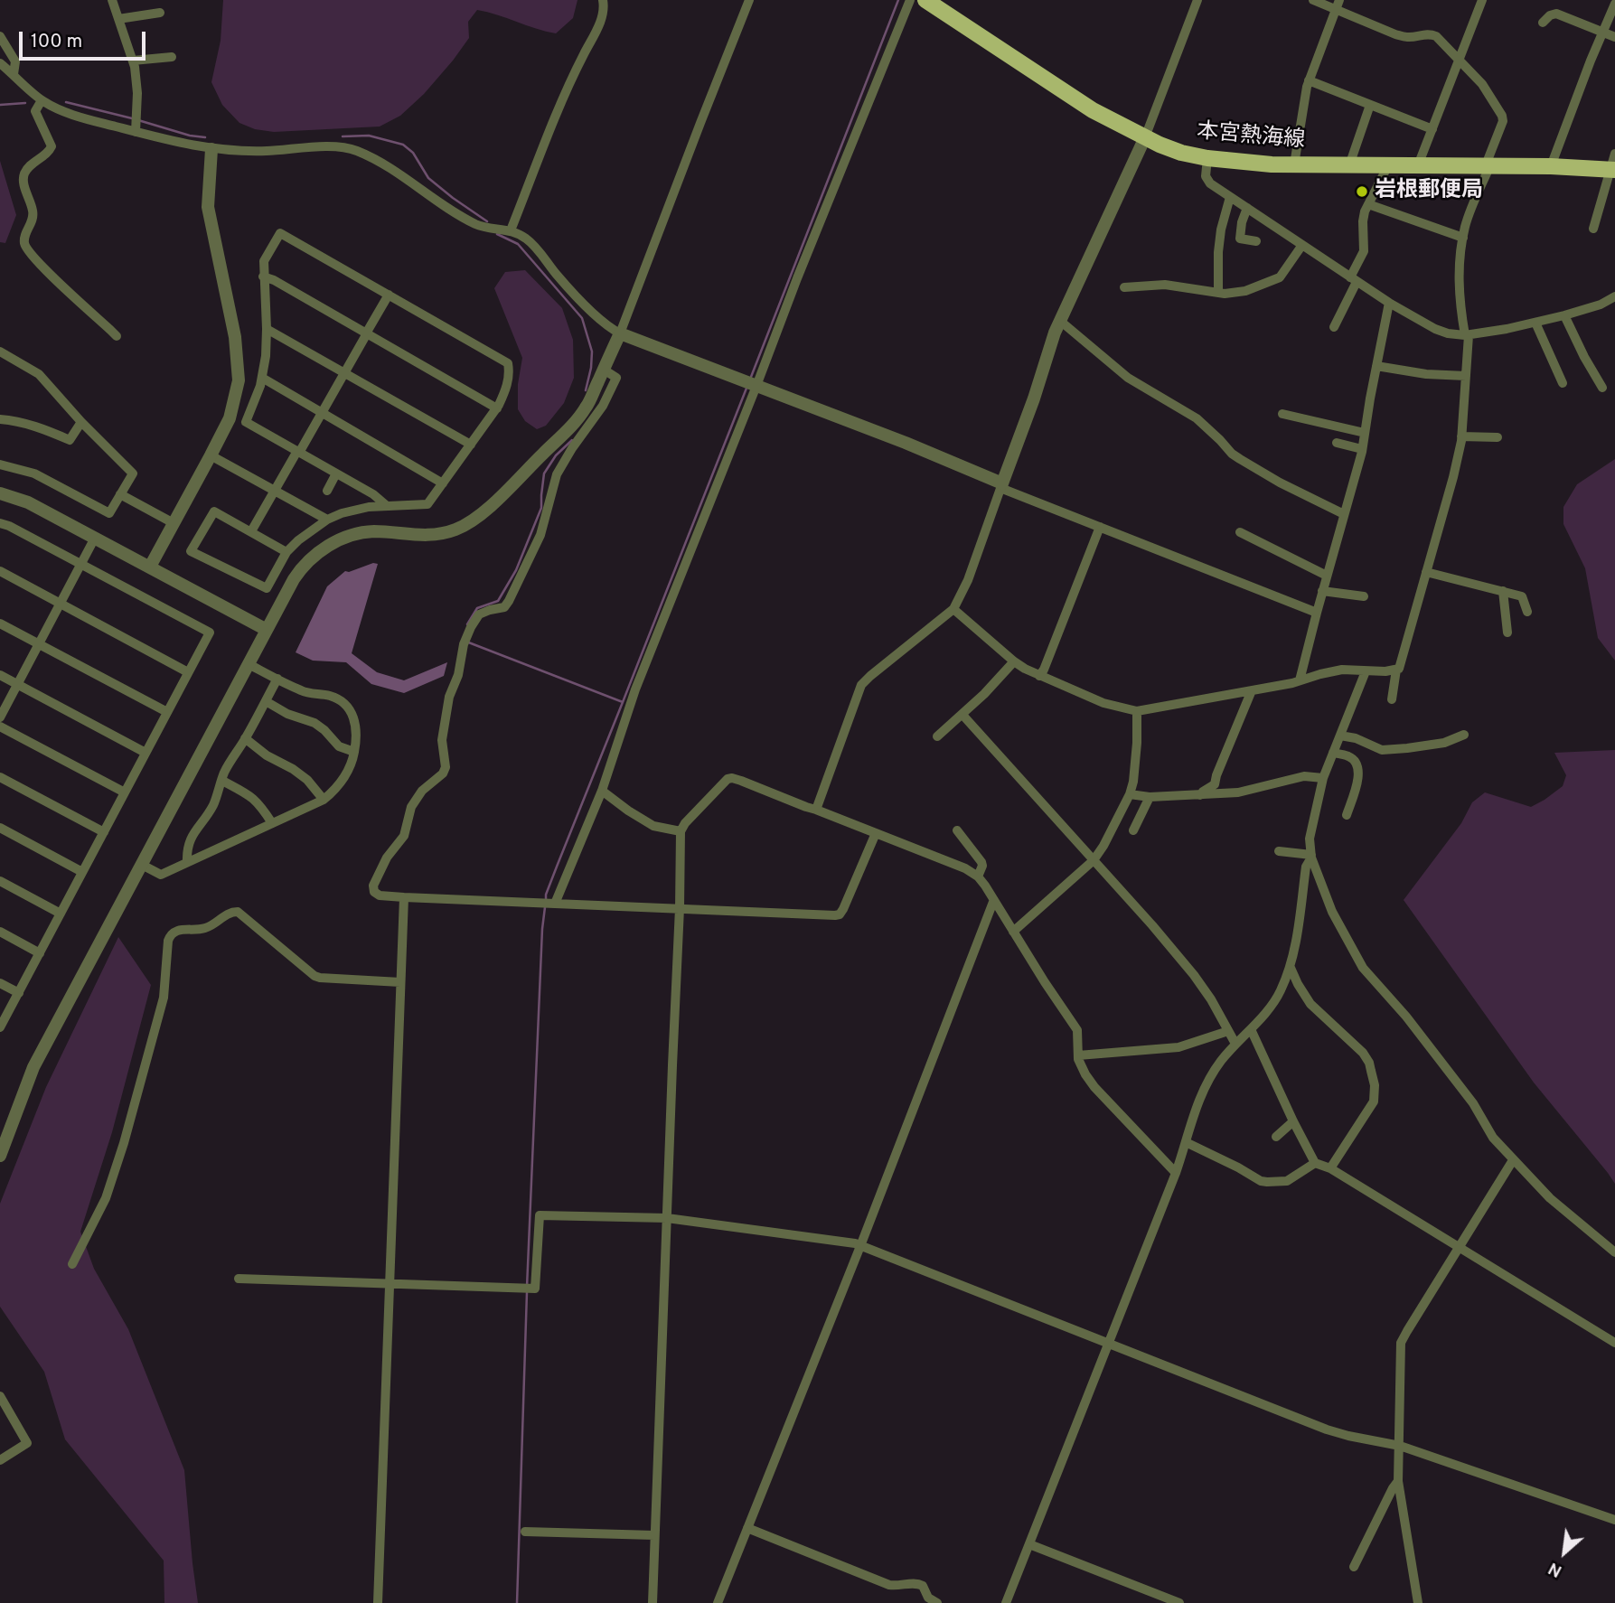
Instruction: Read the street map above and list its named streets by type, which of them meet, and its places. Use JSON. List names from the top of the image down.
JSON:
{
  "streets": {
    "main road": ["本宮熱海線"]
  },
  "places": ["岩根郵便局"],
  "scale_bar": "100 m",
  "north": "bottom left"
}
